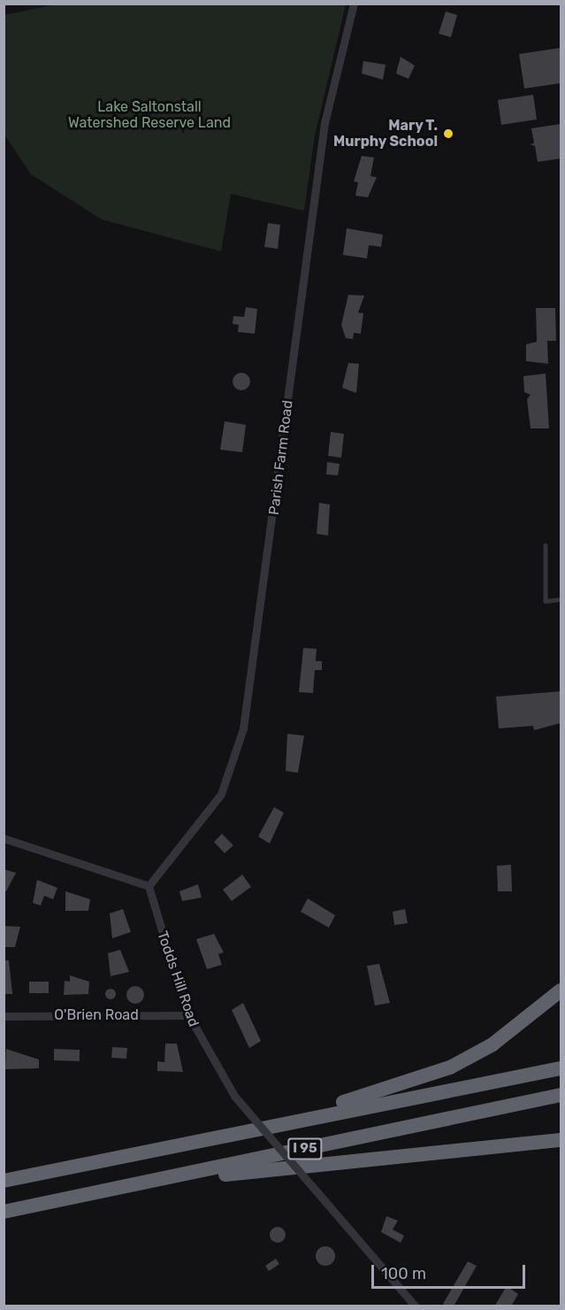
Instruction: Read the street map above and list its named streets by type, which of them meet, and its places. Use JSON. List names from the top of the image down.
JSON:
{
  "streets": {
    "highway": ["I 95"],
    "street": ["Parish Farm Road", "Todds Hill Road", "O'Brien Road"]
  },
  "crossings": [
    ["Parish Farm Road", "Todds Hill Road"],
    ["Todds Hill Road", "O'Brien Road"]
  ],
  "parks": ["Lake Saltonstall Watershed Reserve Land"],
  "places": ["Mary T. Murphy School"],
  "scale_bar": "100 m"
}
